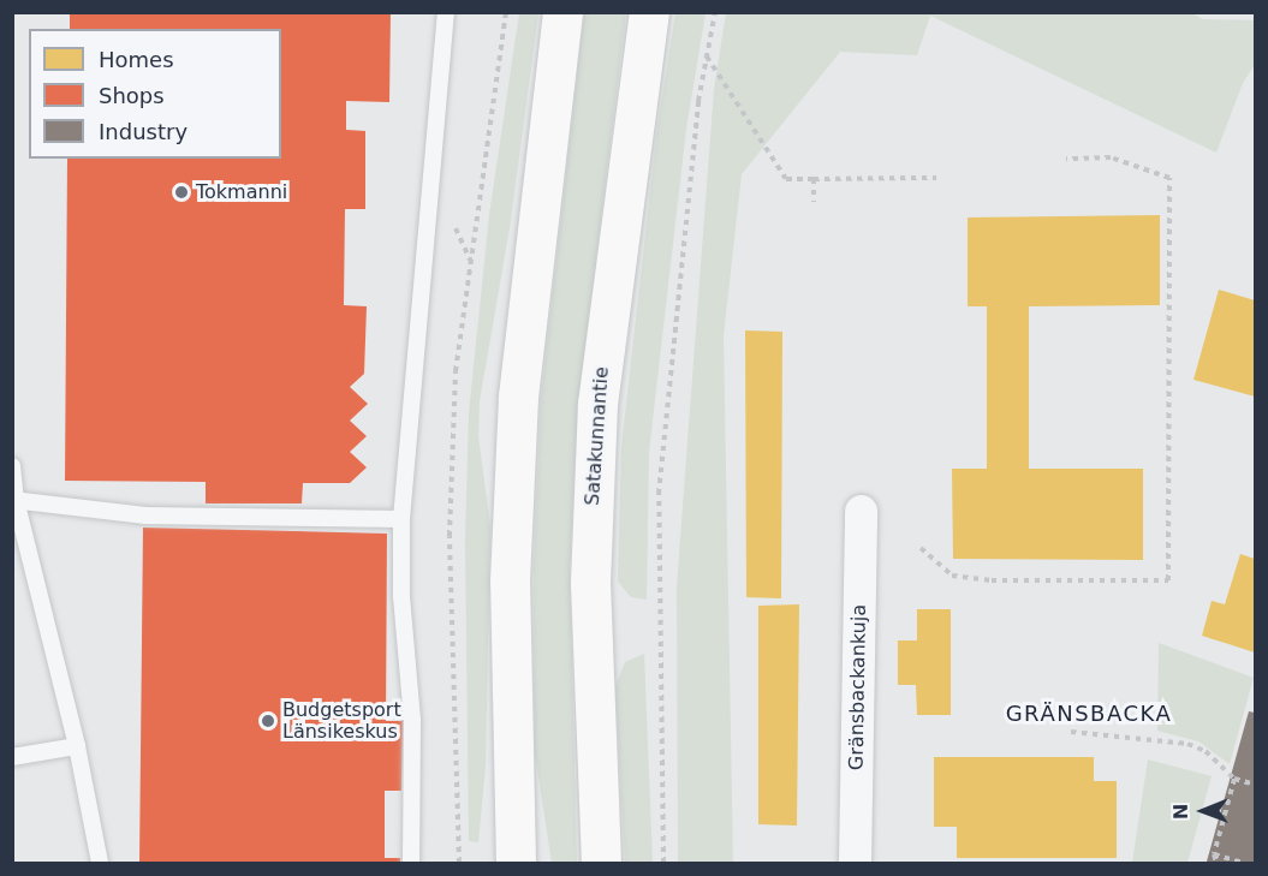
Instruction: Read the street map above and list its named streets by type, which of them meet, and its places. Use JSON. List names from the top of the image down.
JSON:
{
  "streets": {
    "main road": ["Satakunnantie"],
    "street": ["Gränsbackankuja"]
  },
  "districts": ["GRÄNSBACKA"],
  "places": ["Tokmanni", "Budgetsport Länsikeskus"],
  "legend": ["Homes", "Shops", "Industry"],
  "north": "left"
}
